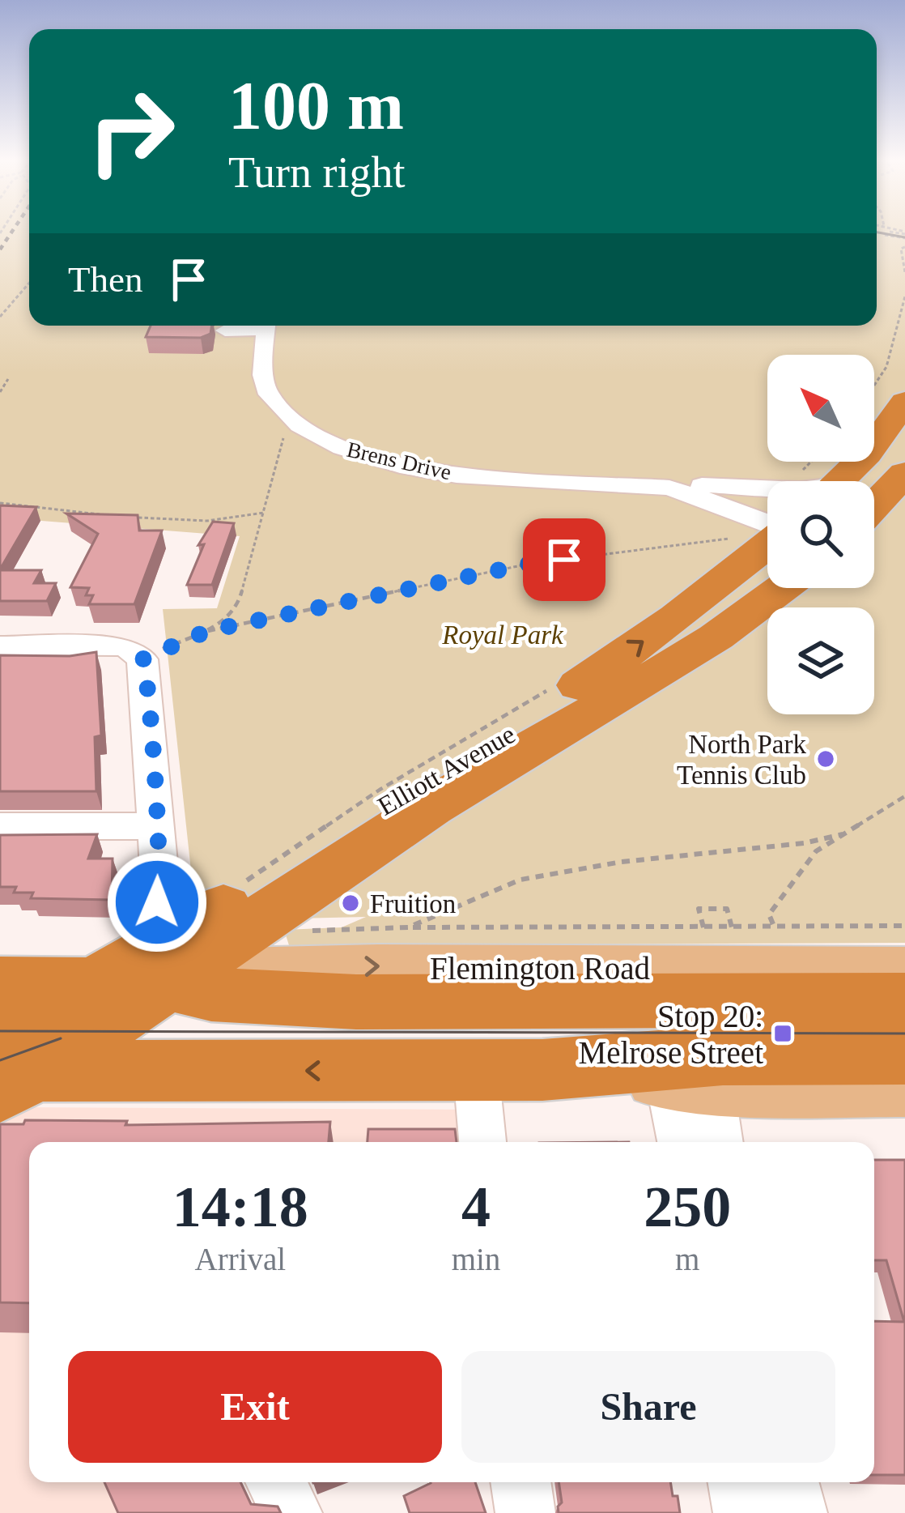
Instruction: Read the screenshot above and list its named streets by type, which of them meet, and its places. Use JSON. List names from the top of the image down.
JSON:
{
  "streets": {
    "highway": ["Elliott Avenue", "Flemington Road"],
    "street": ["Brens Drive"]
  },
  "crossings": [
    ["Elliott Avenue", "Flemington Road"]
  ],
  "parks": ["Royal Park"],
  "places": {
    "other": ["North Park Tennis Club", "Fruition"],
    "transit": ["Stop 20: Melrose Street"]
  },
  "north": "top left",
  "page": {
    "turn": ["100 m", "Turn right"],
    "then": "Then",
    "eta": [
      "14:18",
      "Arrival",
      "4",
      "min",
      "250",
      "m"
    ],
    "buttons": ["Exit", "Share"]
  }
}
